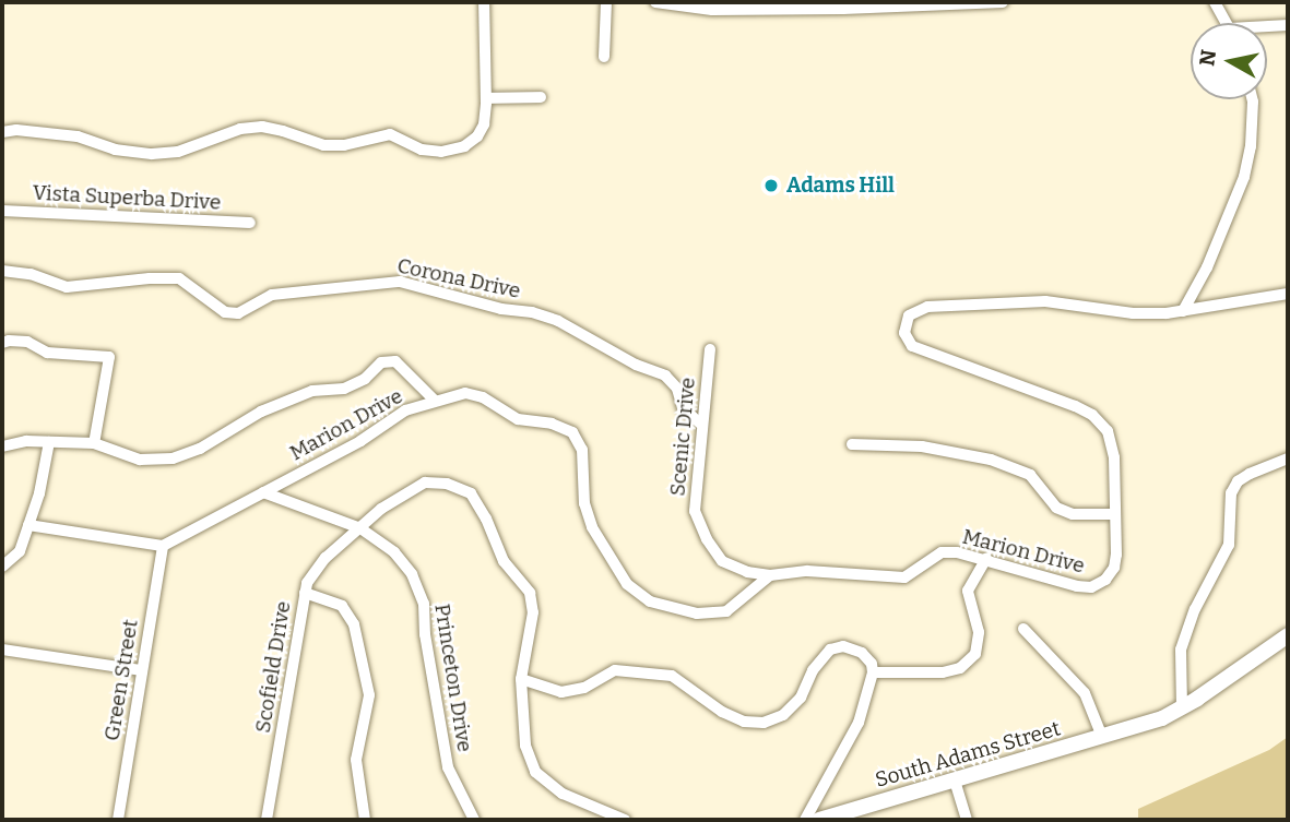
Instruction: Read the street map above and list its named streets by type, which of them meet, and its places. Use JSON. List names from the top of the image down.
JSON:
{
  "streets": {
    "street": [
      "Vista Superba Drive",
      "Corona Drive",
      "Marion Drive",
      "Scenic Drive",
      "Scofield Drive",
      "Princeton Drive",
      "Green Street",
      "South Adams Street"
    ]
  },
  "crossings": [
    ["Corona Drive", "Scenic Drive"],
    ["Marion Drive", "Scenic Drive"],
    ["Marion Drive", "Princeton Drive"],
    ["Marion Drive", "Green Street"],
    ["Scofield Drive", "Princeton Drive"]
  ],
  "places": ["Adams Hill"],
  "north": "left"
}
